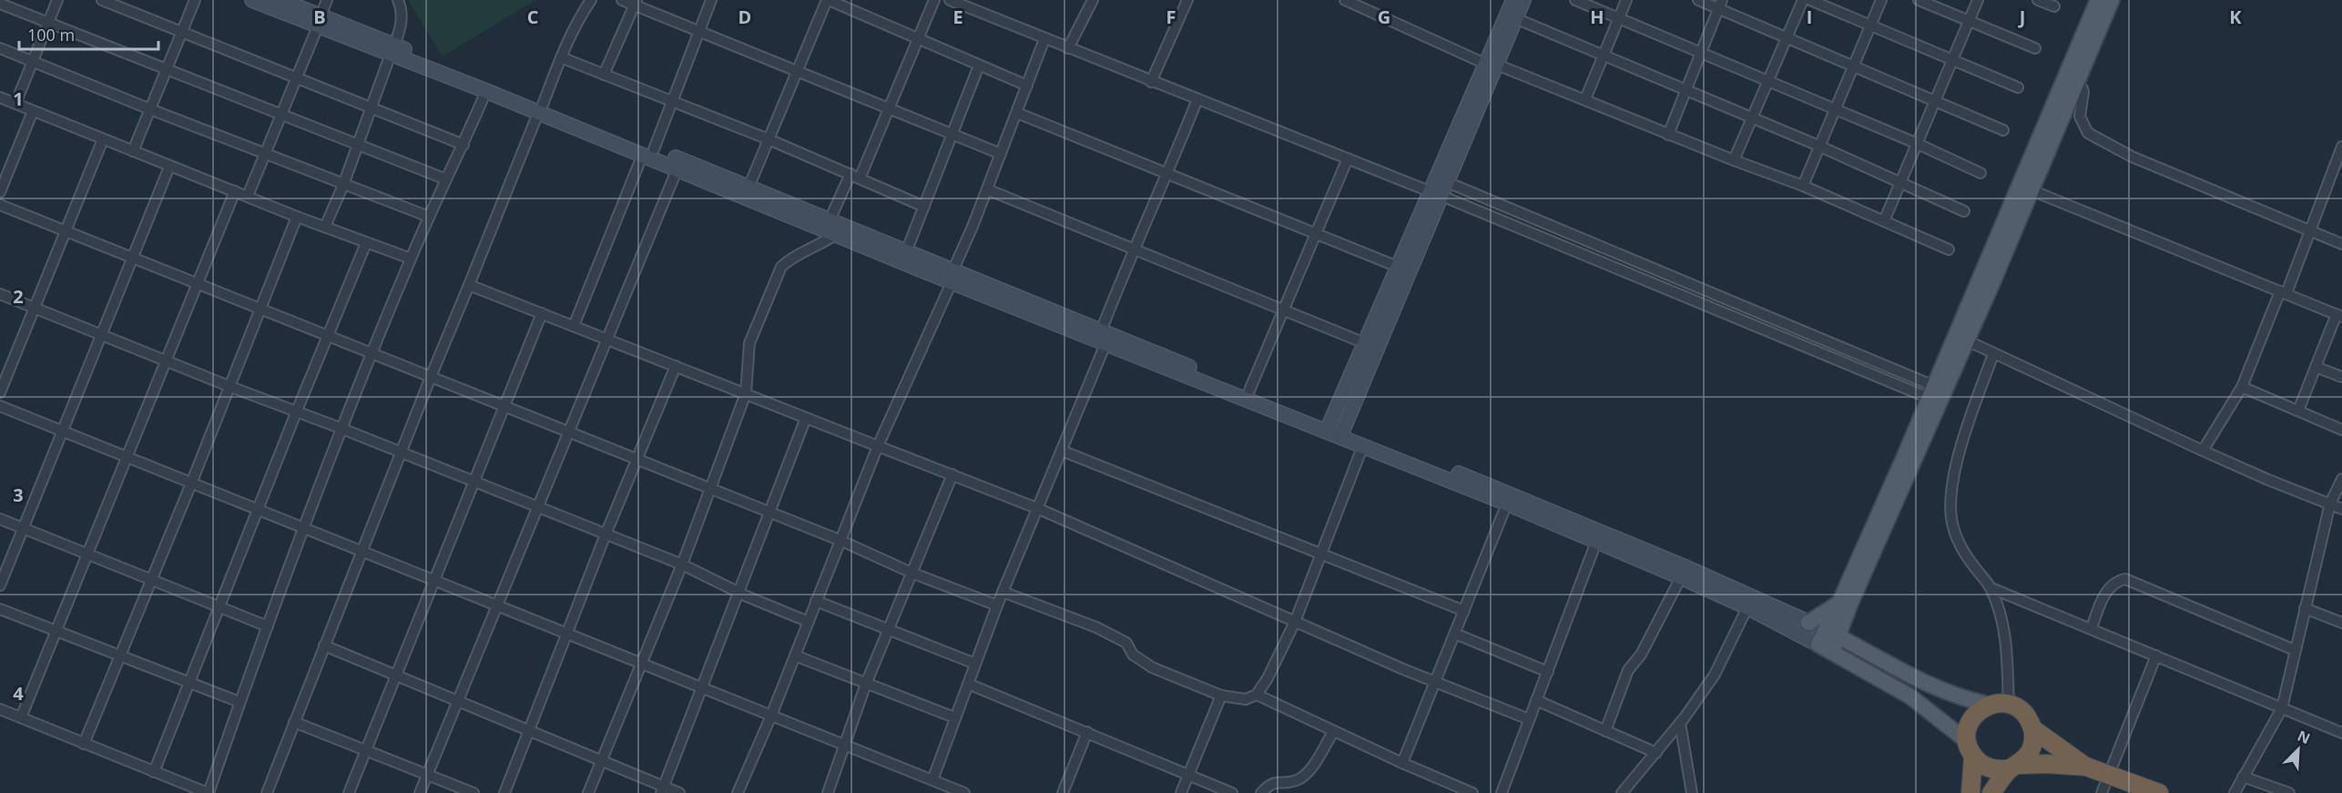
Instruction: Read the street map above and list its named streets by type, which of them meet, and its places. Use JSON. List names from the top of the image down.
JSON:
{
  "scale_bar": "100 m",
  "north": "top right",
  "grid": {
    "columns": [
      "B",
      "C",
      "D",
      "E",
      "F",
      "G",
      "H",
      "I",
      "J",
      "K"
    ],
    "rows": [
      "1",
      "2",
      "3",
      "4"
    ]
  }
}
